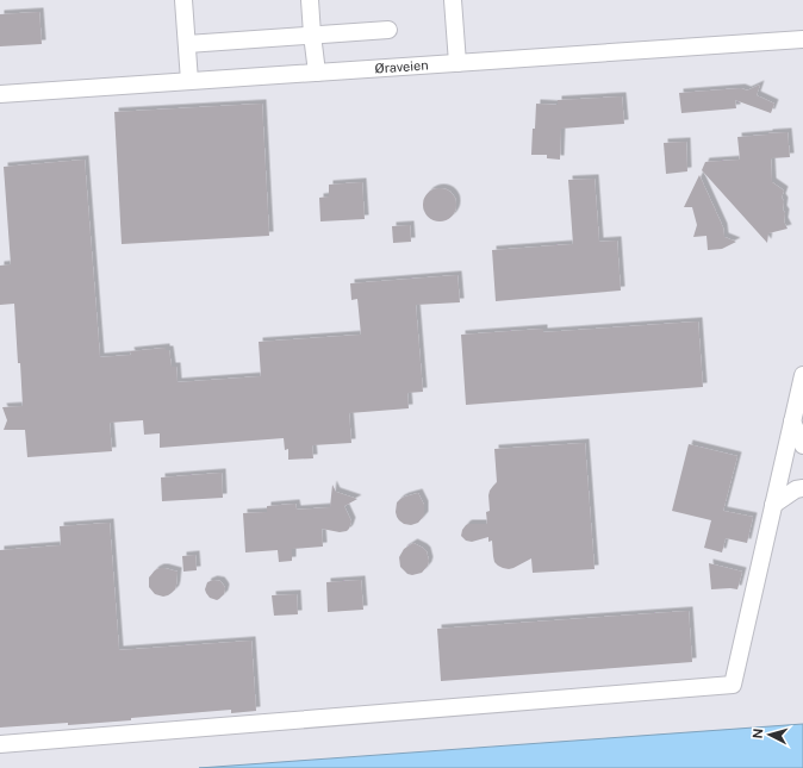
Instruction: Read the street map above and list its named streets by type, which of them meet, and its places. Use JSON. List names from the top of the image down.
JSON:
{
  "streets": {
    "street": ["Øraveien"]
  },
  "north": "left"
}
